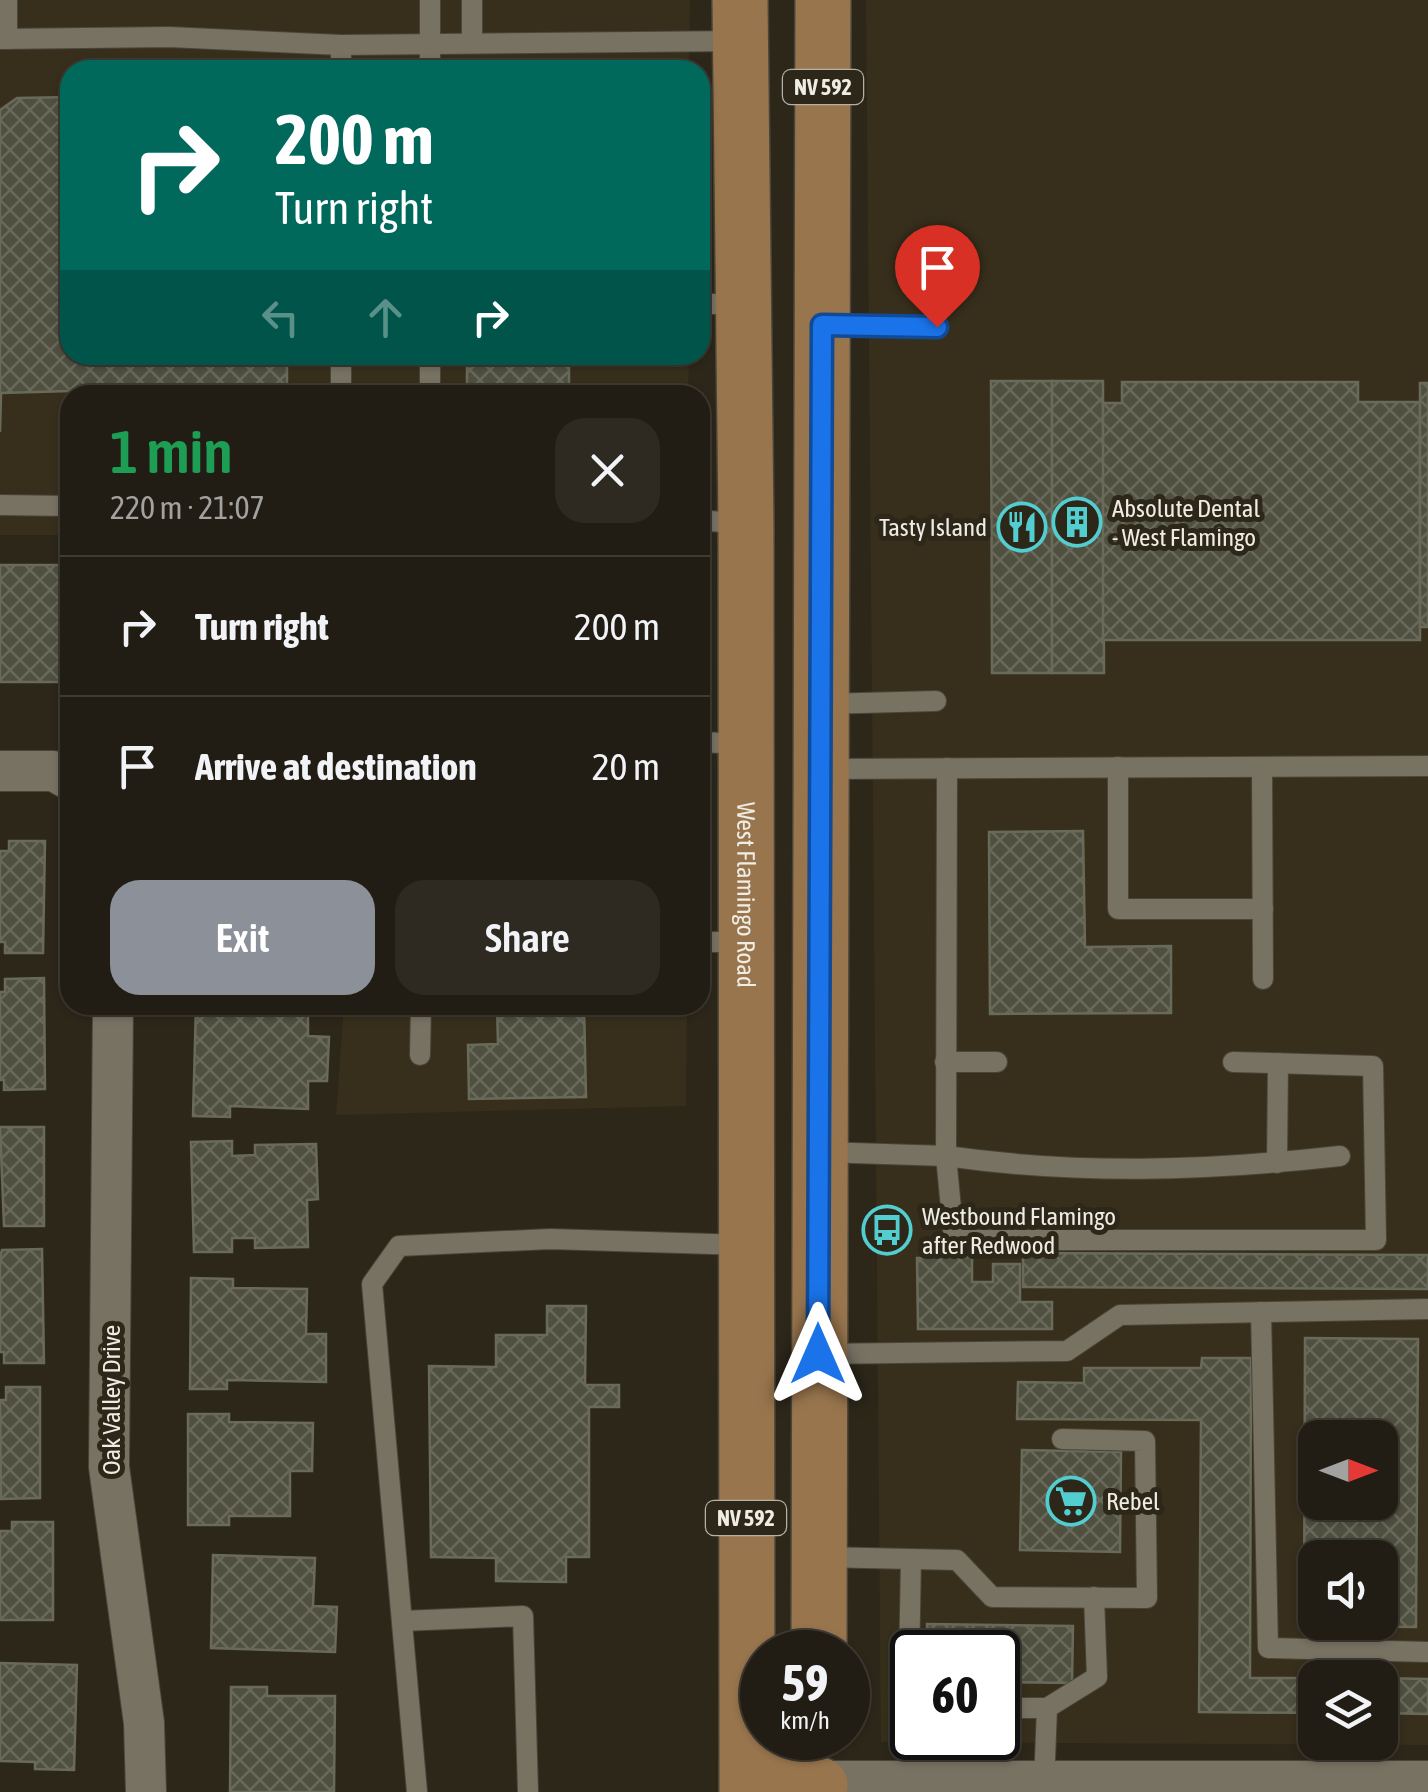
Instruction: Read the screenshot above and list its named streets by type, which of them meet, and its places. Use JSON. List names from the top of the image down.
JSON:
{
  "streets": {
    "main road": ["NV 592", "West Flamingo Road"],
    "street": ["Oak Valley Drive"]
  },
  "places": {
    "building": ["Absolute Dental - West Flamingo"],
    "restaurant": ["Tasty Island"],
    "bus stop": ["Westbound Flamingo after Redwood"],
    "supermarket": ["Rebel"]
  },
  "north": "right",
  "page": {
    "turn": ["200 m", "Turn right"],
    "heading": ["1 min", "220 m · 21:07"],
    "list": [
      {
        "name": "Turn right",
        "value": "200 m"
      },
      {
        "name": "Arrive at destination",
        "value": "20 m"
      }
    ],
    "buttons": ["Exit", "Share"],
    "speed": "59 km/h",
    "limit": "60"
  }
}
